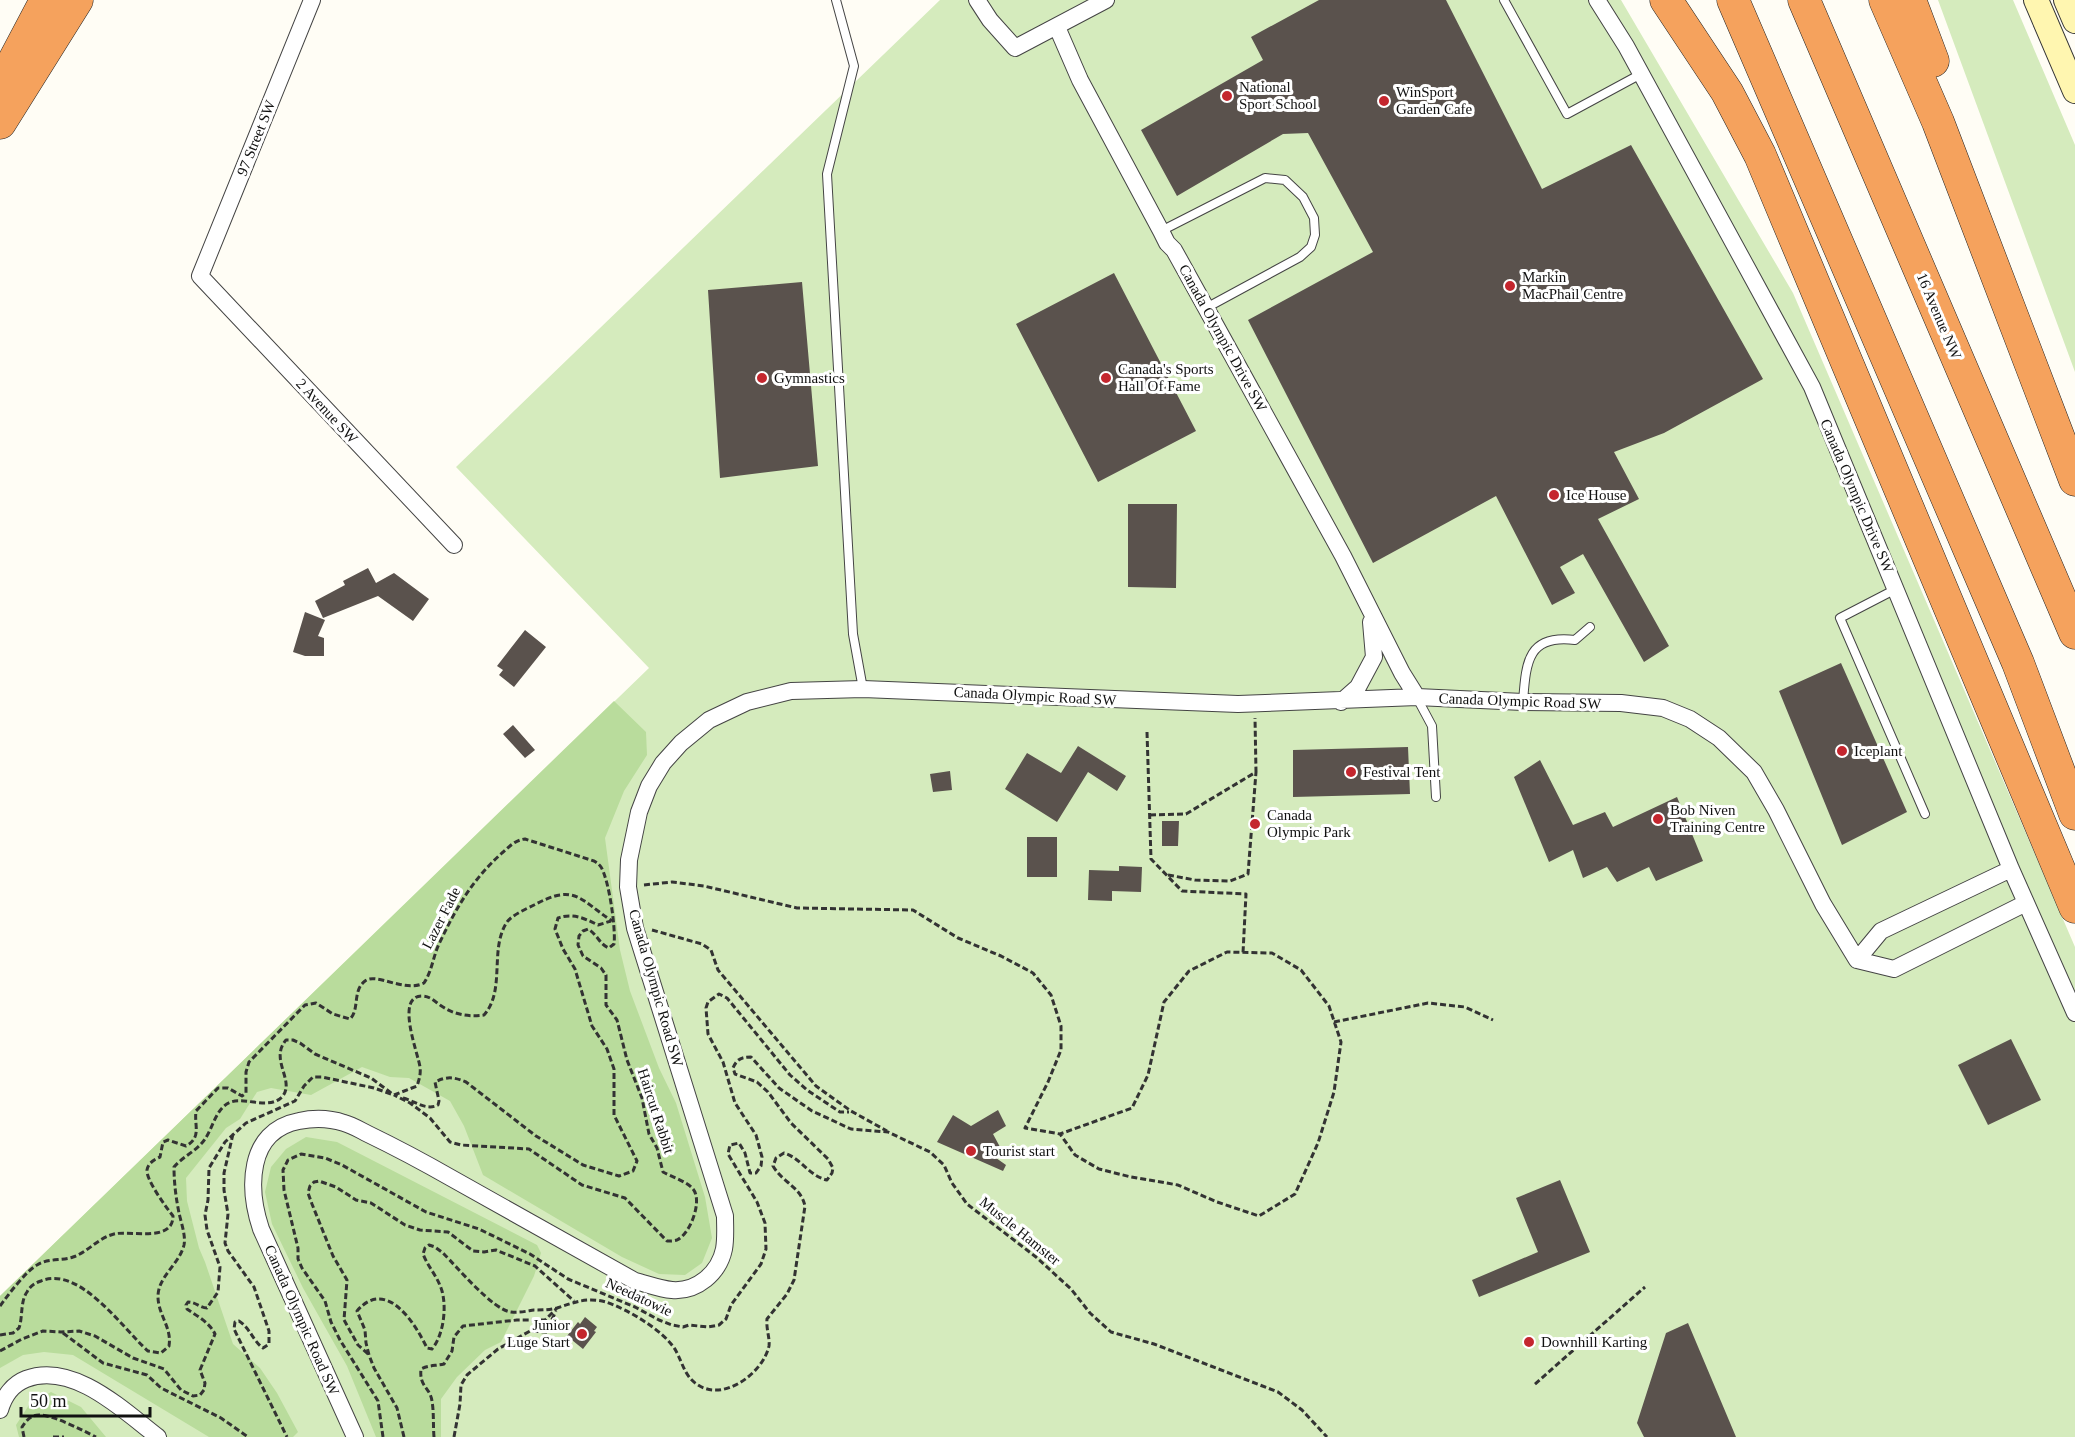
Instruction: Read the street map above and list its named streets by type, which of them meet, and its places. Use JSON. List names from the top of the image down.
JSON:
{
  "streets": {
    "highway": ["16 Avenue NW"],
    "street": [
      "97 Street SW",
      "Canada Olympic Drive SW",
      "2 Avenue SW",
      "Canada Olympic Road SW"
    ],
    "path": [
      "Lazer Fade",
      "Haircut Rabbit",
      "Muscle Hamster",
      "Needatowie"
    ]
  },
  "crossings": [
    ["97 Street SW", "2 Avenue SW"],
    ["Canada Olympic Drive SW", "Canada Olympic Road SW"],
    ["Lazer Fade", "Haircut Rabbit"]
  ],
  "places": [
    "National Sport School",
    "WinSport Garden Cafe",
    "Markin MacPhail Centre",
    "Gymnastics",
    "Canada's Sports Hall Of Fame",
    "Ice House",
    "Iceplant",
    "Festival Tent",
    "Bob Niven Training Centre",
    "Canada Olympic Park",
    "Tourist start",
    "Junior Luge Start",
    "Downhill Karting"
  ],
  "scale_bar": "50 m"
}
